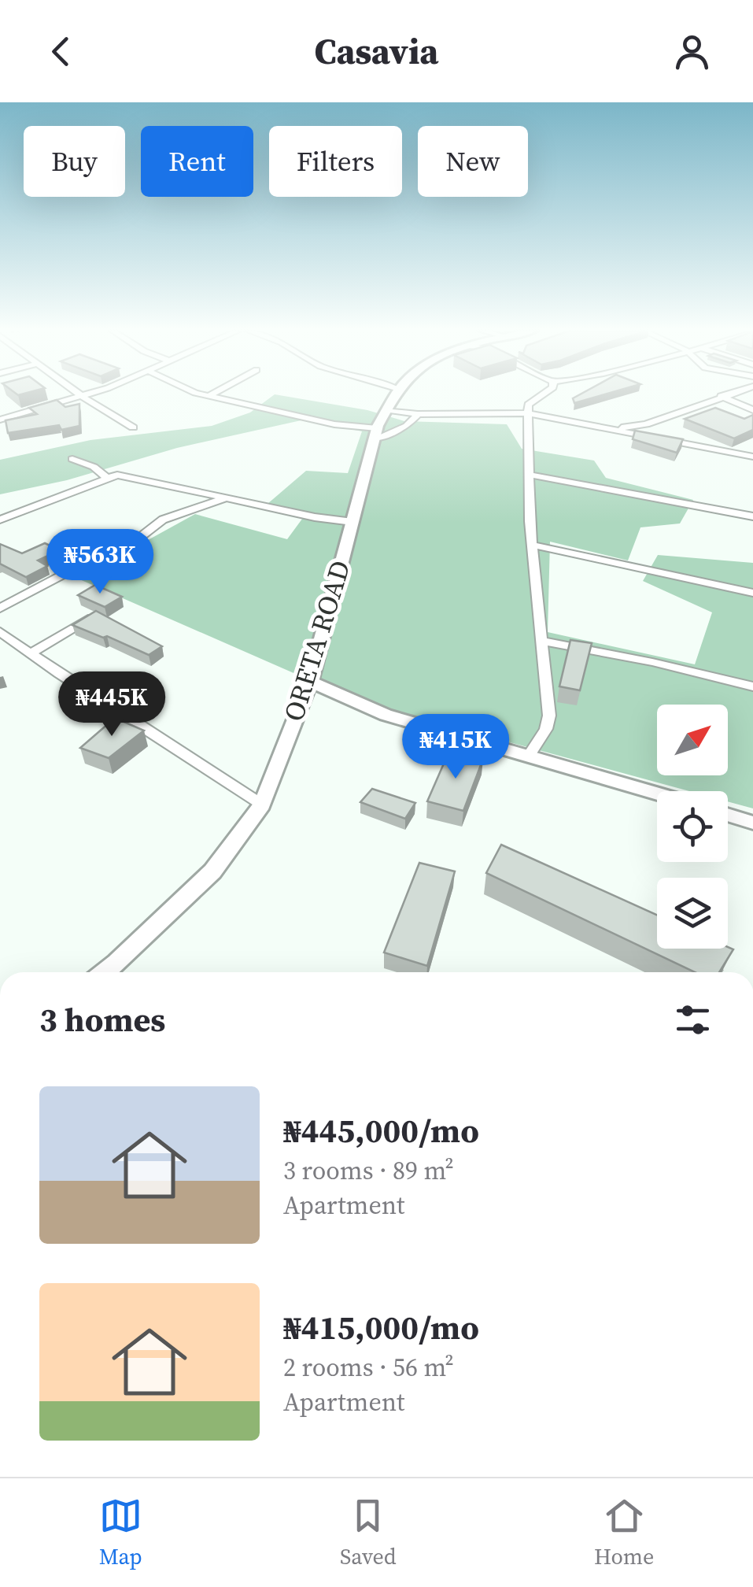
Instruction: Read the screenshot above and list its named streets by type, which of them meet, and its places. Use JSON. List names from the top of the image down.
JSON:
{
  "streets": {
    "street": ["ORETA ROAD"]
  },
  "north": "top right",
  "page": {
    "header": "Casavia",
    "chip": [
      "Buy",
      "Rent",
      "Filters",
      "New"
    ],
    "price": ["₦563K", "₦445K", "₦415K"],
    "heading": "3 homes",
    "list": [
      {
        "name": "₦445,000/mo",
        "note": "3 rooms · 89 m² · Apartment"
      },
      {
        "name": "₦415,000/mo",
        "note": "2 rooms · 56 m² · Apartment"
      }
    ],
    "tabs": ["Map", "Saved", "Home"]
  }
}
